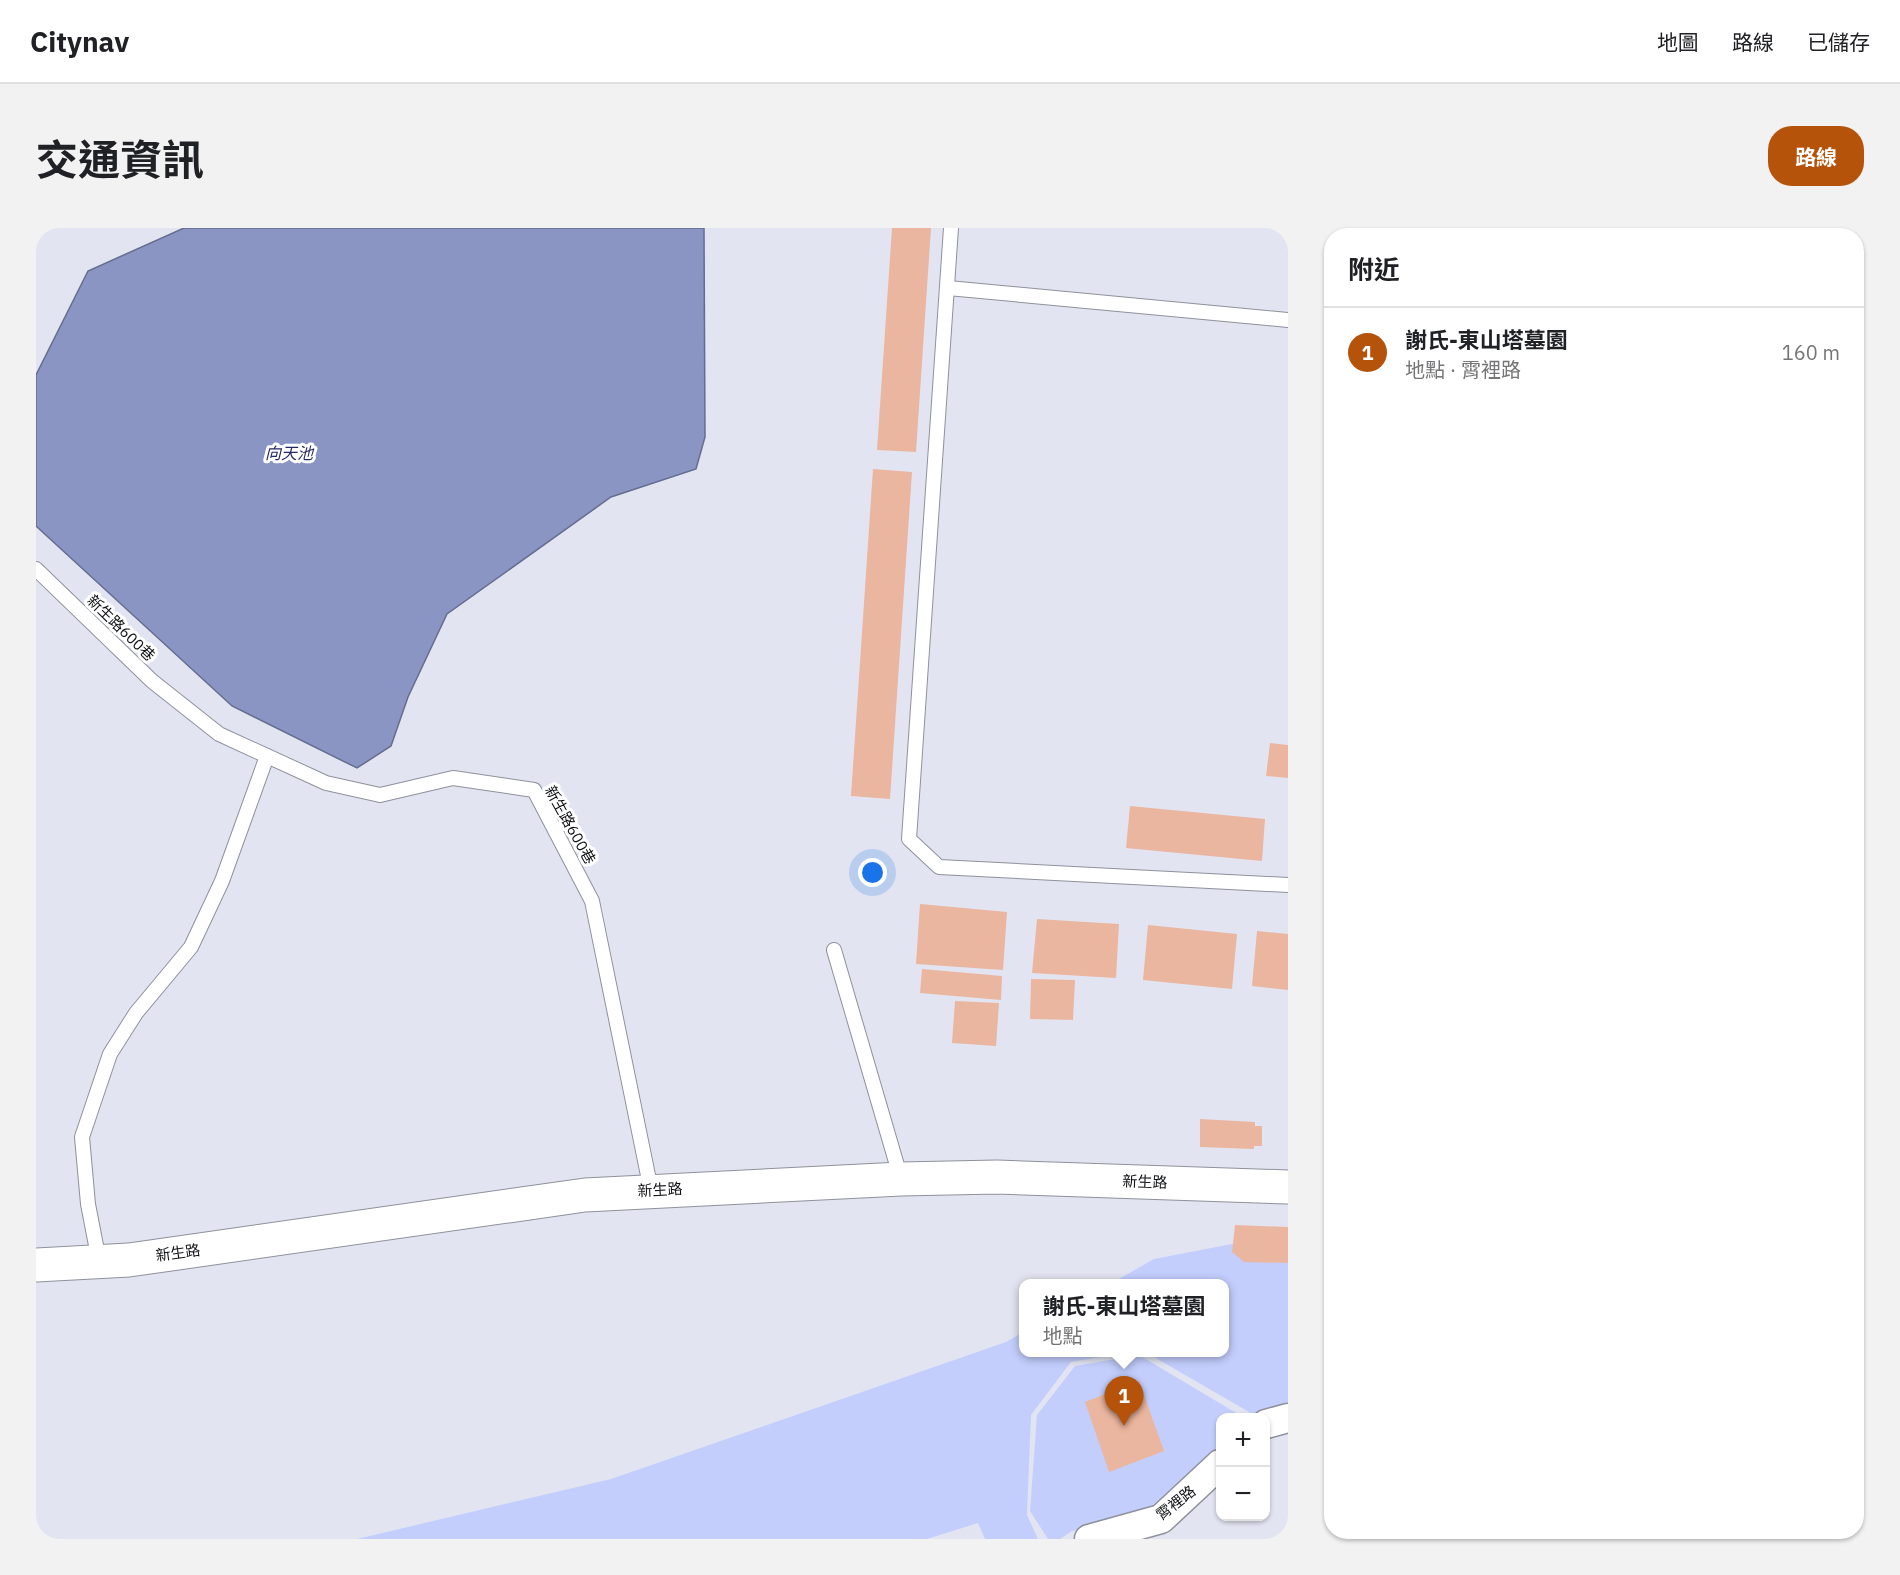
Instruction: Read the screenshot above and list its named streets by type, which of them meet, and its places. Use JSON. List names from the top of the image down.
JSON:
{
  "streets": {
    "street": ["新生路", "霄裡路"],
    "lane": ["新生路600巷"]
  },
  "crossings": [
    ["新生路600巷", "新生路"]
  ],
  "water": ["向天池"],
  "page": {
    "header": "Citynav",
    "nav": ["地圖", "路線", "已儲存"],
    "title": "交通資訊",
    "buttons": "路線",
    "heading": "附近",
    "list": [
      {
        "mark": "1",
        "name": "謝氏-東山塔墓園",
        "note": "地點 · 霄裡路",
        "value": "160 m"
      }
    ],
    "popup": ["謝氏-東山塔墓園", "地點"],
    "pins": "1",
    "map_buttons": ["+", "−"]
  }
}
